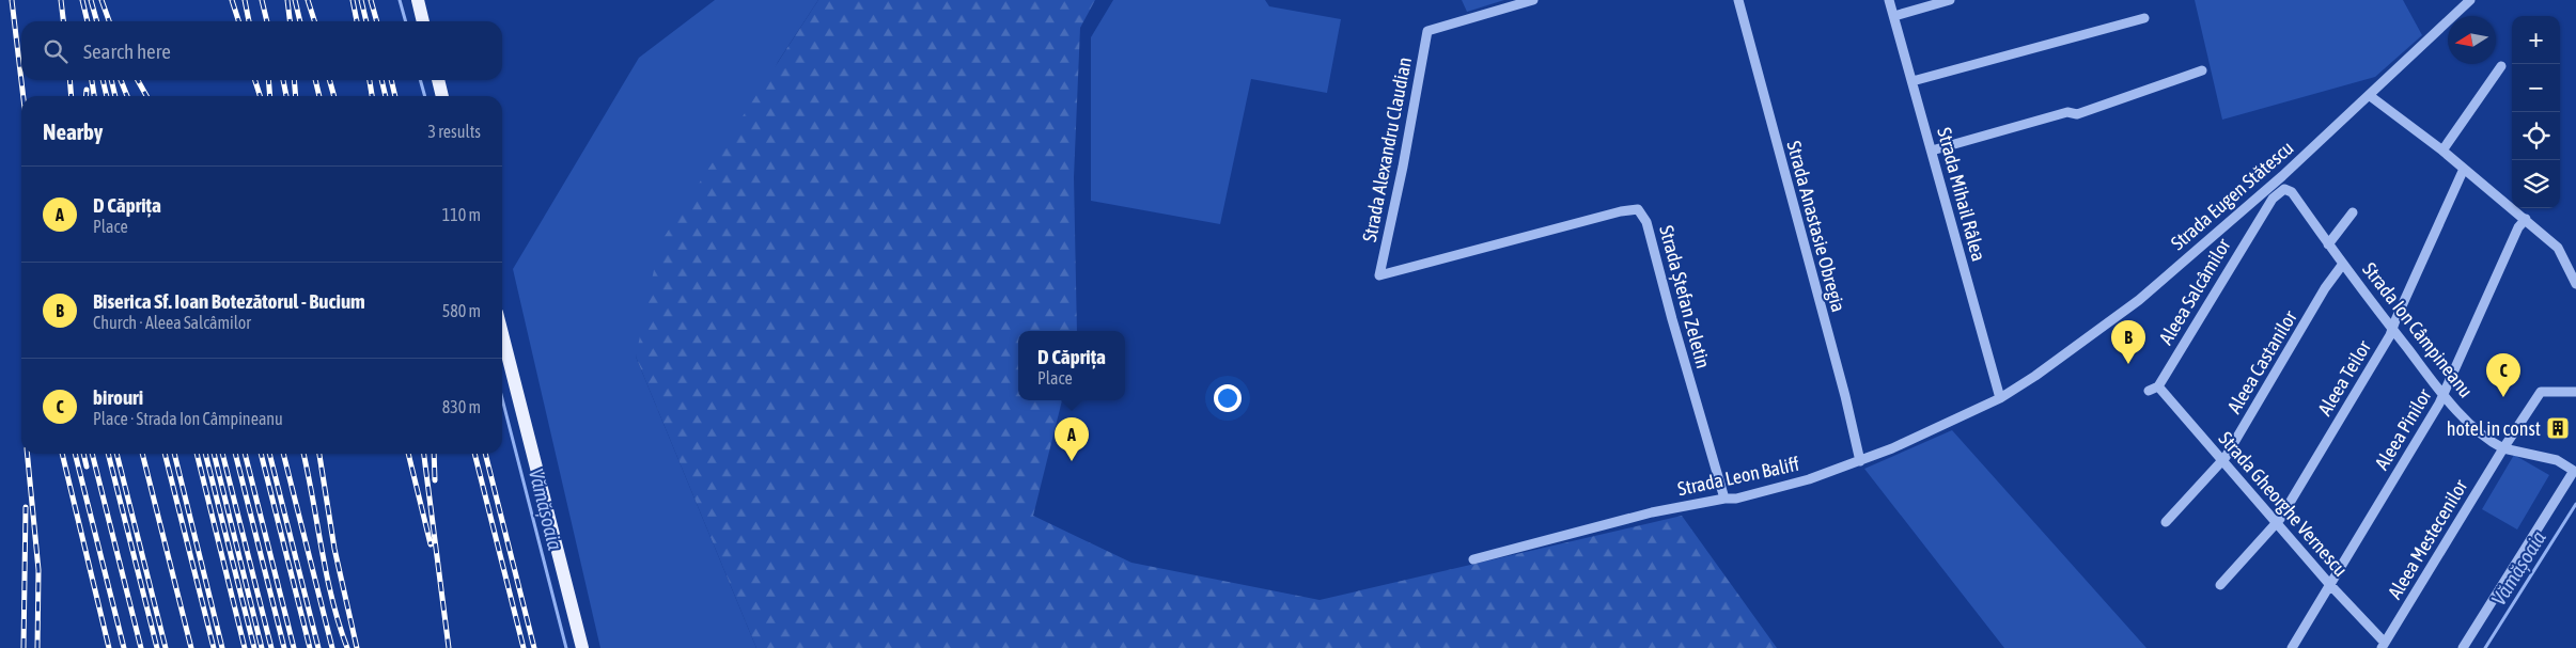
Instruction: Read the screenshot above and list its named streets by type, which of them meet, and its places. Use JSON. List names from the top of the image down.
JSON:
{
  "streets": {
    "street": [
      "Strada Alexandru Claudian",
      "Strada Mihail Râlea",
      "Strada Eugen Stătescu",
      "Strada Anastasie Obregia",
      "Aleea Salcâmilor",
      "Strada Ștefan Zeletin",
      "Strada Ion Câmpineanu",
      "Aleea Castanilor",
      "Aleea Teilor",
      "Aleea Pinilor",
      "Strada Leon Baliff",
      "Strada Gheorghe Vernescu",
      "Aleea Mestecenilor"
    ]
  },
  "crossings": [
    ["Strada Alexandru Claudian", "Strada Ștefan Zeletin"],
    ["Strada Mihail Râlea", "Strada Eugen Stătescu"],
    ["Strada Mihail Râlea", "Strada Leon Baliff"],
    ["Strada Eugen Stătescu", "Strada Leon Baliff"],
    ["Strada Anastasie Obregia", "Strada Leon Baliff"],
    ["Aleea Salcâmilor", "Strada Ion Câmpineanu"],
    ["Aleea Salcâmilor", "Strada Gheorghe Vernescu"],
    ["Strada Ștefan Zeletin", "Strada Leon Baliff"],
    ["Strada Ion Câmpineanu", "Aleea Castanilor"],
    ["Strada Ion Câmpineanu", "Aleea Teilor"],
    ["Strada Ion Câmpineanu", "Aleea Pinilor"],
    ["Strada Ion Câmpineanu", "Aleea Mestecenilor"],
    ["Aleea Castanilor", "Strada Gheorghe Vernescu"],
    ["Aleea Teilor", "Strada Gheorghe Vernescu"],
    ["Aleea Pinilor", "Strada Gheorghe Vernescu"],
    ["Strada Gheorghe Vernescu", "Aleea Mestecenilor"]
  ],
  "water": ["Vămășoaia"],
  "places": {
    "building": ["hotel in const"]
  },
  "north": "left",
  "page": {
    "map_buttons": ["+", "−"],
    "search": "Search here",
    "heading": ["Nearby", "3 results"],
    "list": [
      {
        "mark": "A",
        "name": "D Căprița",
        "note": "Place",
        "value": "110 m"
      },
      {
        "mark": "B",
        "name": "Biserica Sf. Ioan Botezătorul - Bucium",
        "note": "Church · Aleea Salcâmilor",
        "value": "580 m"
      },
      {
        "mark": "C",
        "name": "birouri",
        "note": "Place · Strada Ion Câmpineanu",
        "value": "830 m"
      }
    ],
    "pins": ["B", "C", "A"],
    "popup": ["D Căprița", "Place"]
  }
}
